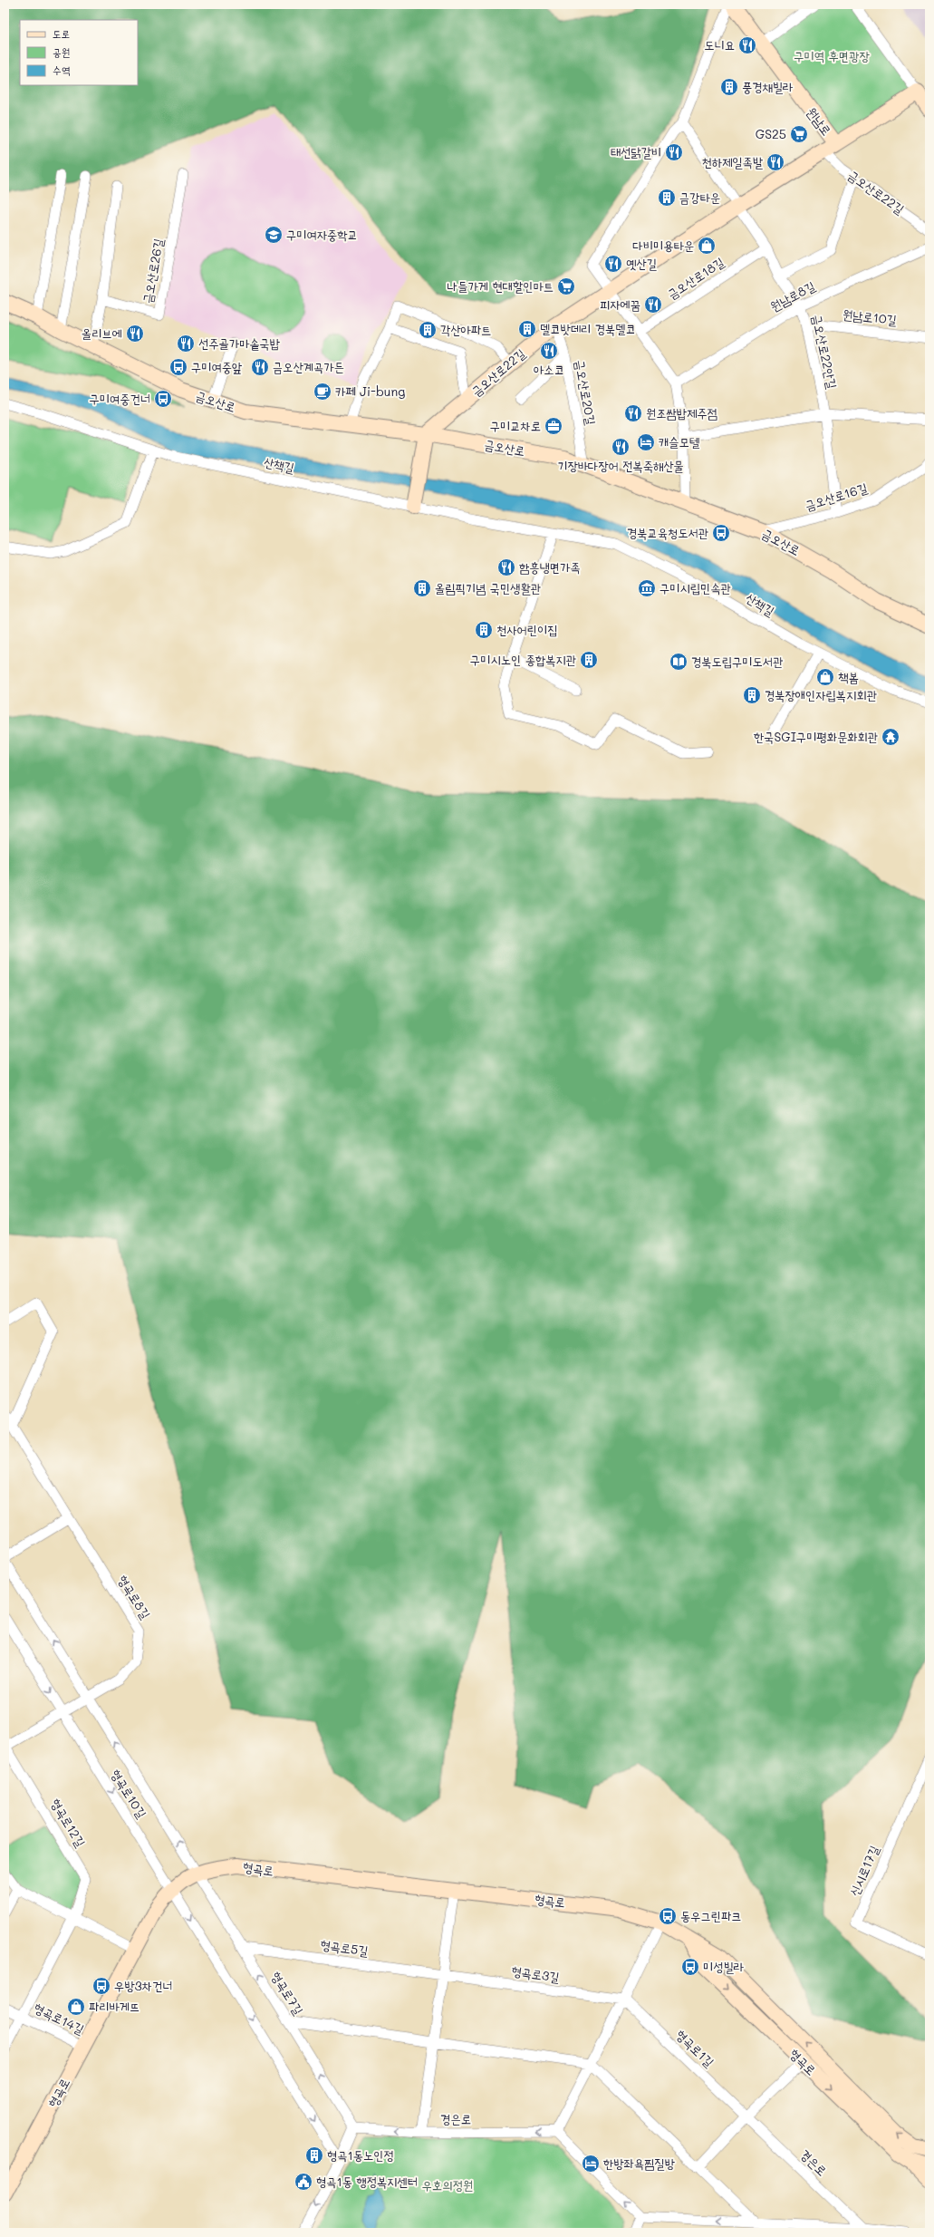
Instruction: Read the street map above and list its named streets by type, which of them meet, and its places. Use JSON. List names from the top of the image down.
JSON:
{
  "streets": {
    "street": [
      "원남로",
      "금오산로22길",
      "금오산로26길",
      "금오산로18길",
      "원남로8길",
      "원남로10길",
      "금오산로22안길",
      "금오산로20길",
      "금오산로",
      "산책길",
      "금오산로16길",
      "형곡로8길",
      "형곡로10길",
      "형곡로12길",
      "형곡로",
      "신시로17길",
      "형곡로5길",
      "형곡로3길",
      "형곡로7길",
      "형곡로14길",
      "형곡로1길",
      "경은로"
    ]
  },
  "crossings": [
    ["원남로", "금오산로22길"],
    ["금오산로22길", "금오산로22안길"],
    ["금오산로22길", "금오산로20길"],
    ["금오산로22길", "금오산로"],
    ["금오산로18길", "금오산로22안길"],
    ["원남로8길", "금오산로22안길"],
    ["원남로10길", "금오산로22안길"],
    ["금오산로22안길", "금오산로16길"],
    ["금오산로20길", "금오산로"],
    ["금오산로", "금오산로16길"],
    ["형곡로8길", "형곡로10길"],
    ["형곡로10길", "형곡로"],
    ["형곡로12길", "형곡로14길"],
    ["형곡로", "형곡로7길"],
    ["형곡로", "형곡로14길"],
    ["형곡로5길", "형곡로3길"],
    ["형곡로5길", "형곡로7길"],
    ["형곡로3길", "형곡로1길"],
    ["형곡로7길", "경은로"],
    ["형곡로1길", "경은로"]
  ],
  "one_way": ["형곡로7길"],
  "parks": ["구미역 후면광장", "우호의정원"],
  "places": {
    "restaurant": [
      "도니요",
      "태선닭갈비",
      "천하제일족발",
      "옛산길",
      "피자에꿈",
      "올리브에",
      "선주골가마솥국밥",
      "아소코",
      "금오산계곡가든",
      "원조쌈밥제주점",
      "기장바다장어 전복죽해산물",
      "함흥냉면가족"
    ],
    "building": [
      "풍경채빌라",
      "금강타운",
      "델코밧데리 경북델코",
      "각산아파트",
      "올림픽기념 국민생활관",
      "천사어린이집",
      "구미시노인 종합복지관",
      "경북장애인자립복지회관",
      "형곡1동노인정"
    ],
    "supermarket": ["GS25", "나들가게 현대할인마트"],
    "school or university": ["구미여자중학교"],
    "shop": ["다비미용타운", "책봄", "파리바게뜨"],
    "bus stop": [
      "구미여중앞",
      "구미여중건너",
      "경북교육청도서관",
      "동우그린파크",
      "미성빌라",
      "우방3차건너"
    ],
    "cafe": ["카페 Ji-bung"],
    "office": ["구미교차로"],
    "hotel": ["캐슬모텔", "한방좌욕찜질방"],
    "museum": ["구미시립민속관"],
    "library": ["경북도립구미도서관"],
    "temple": ["한국SGI구미평화문화회관"],
    "public building": ["형곡1동 행정복지센터"]
  },
  "legend": ["도로", "공원", "수역"]
}
